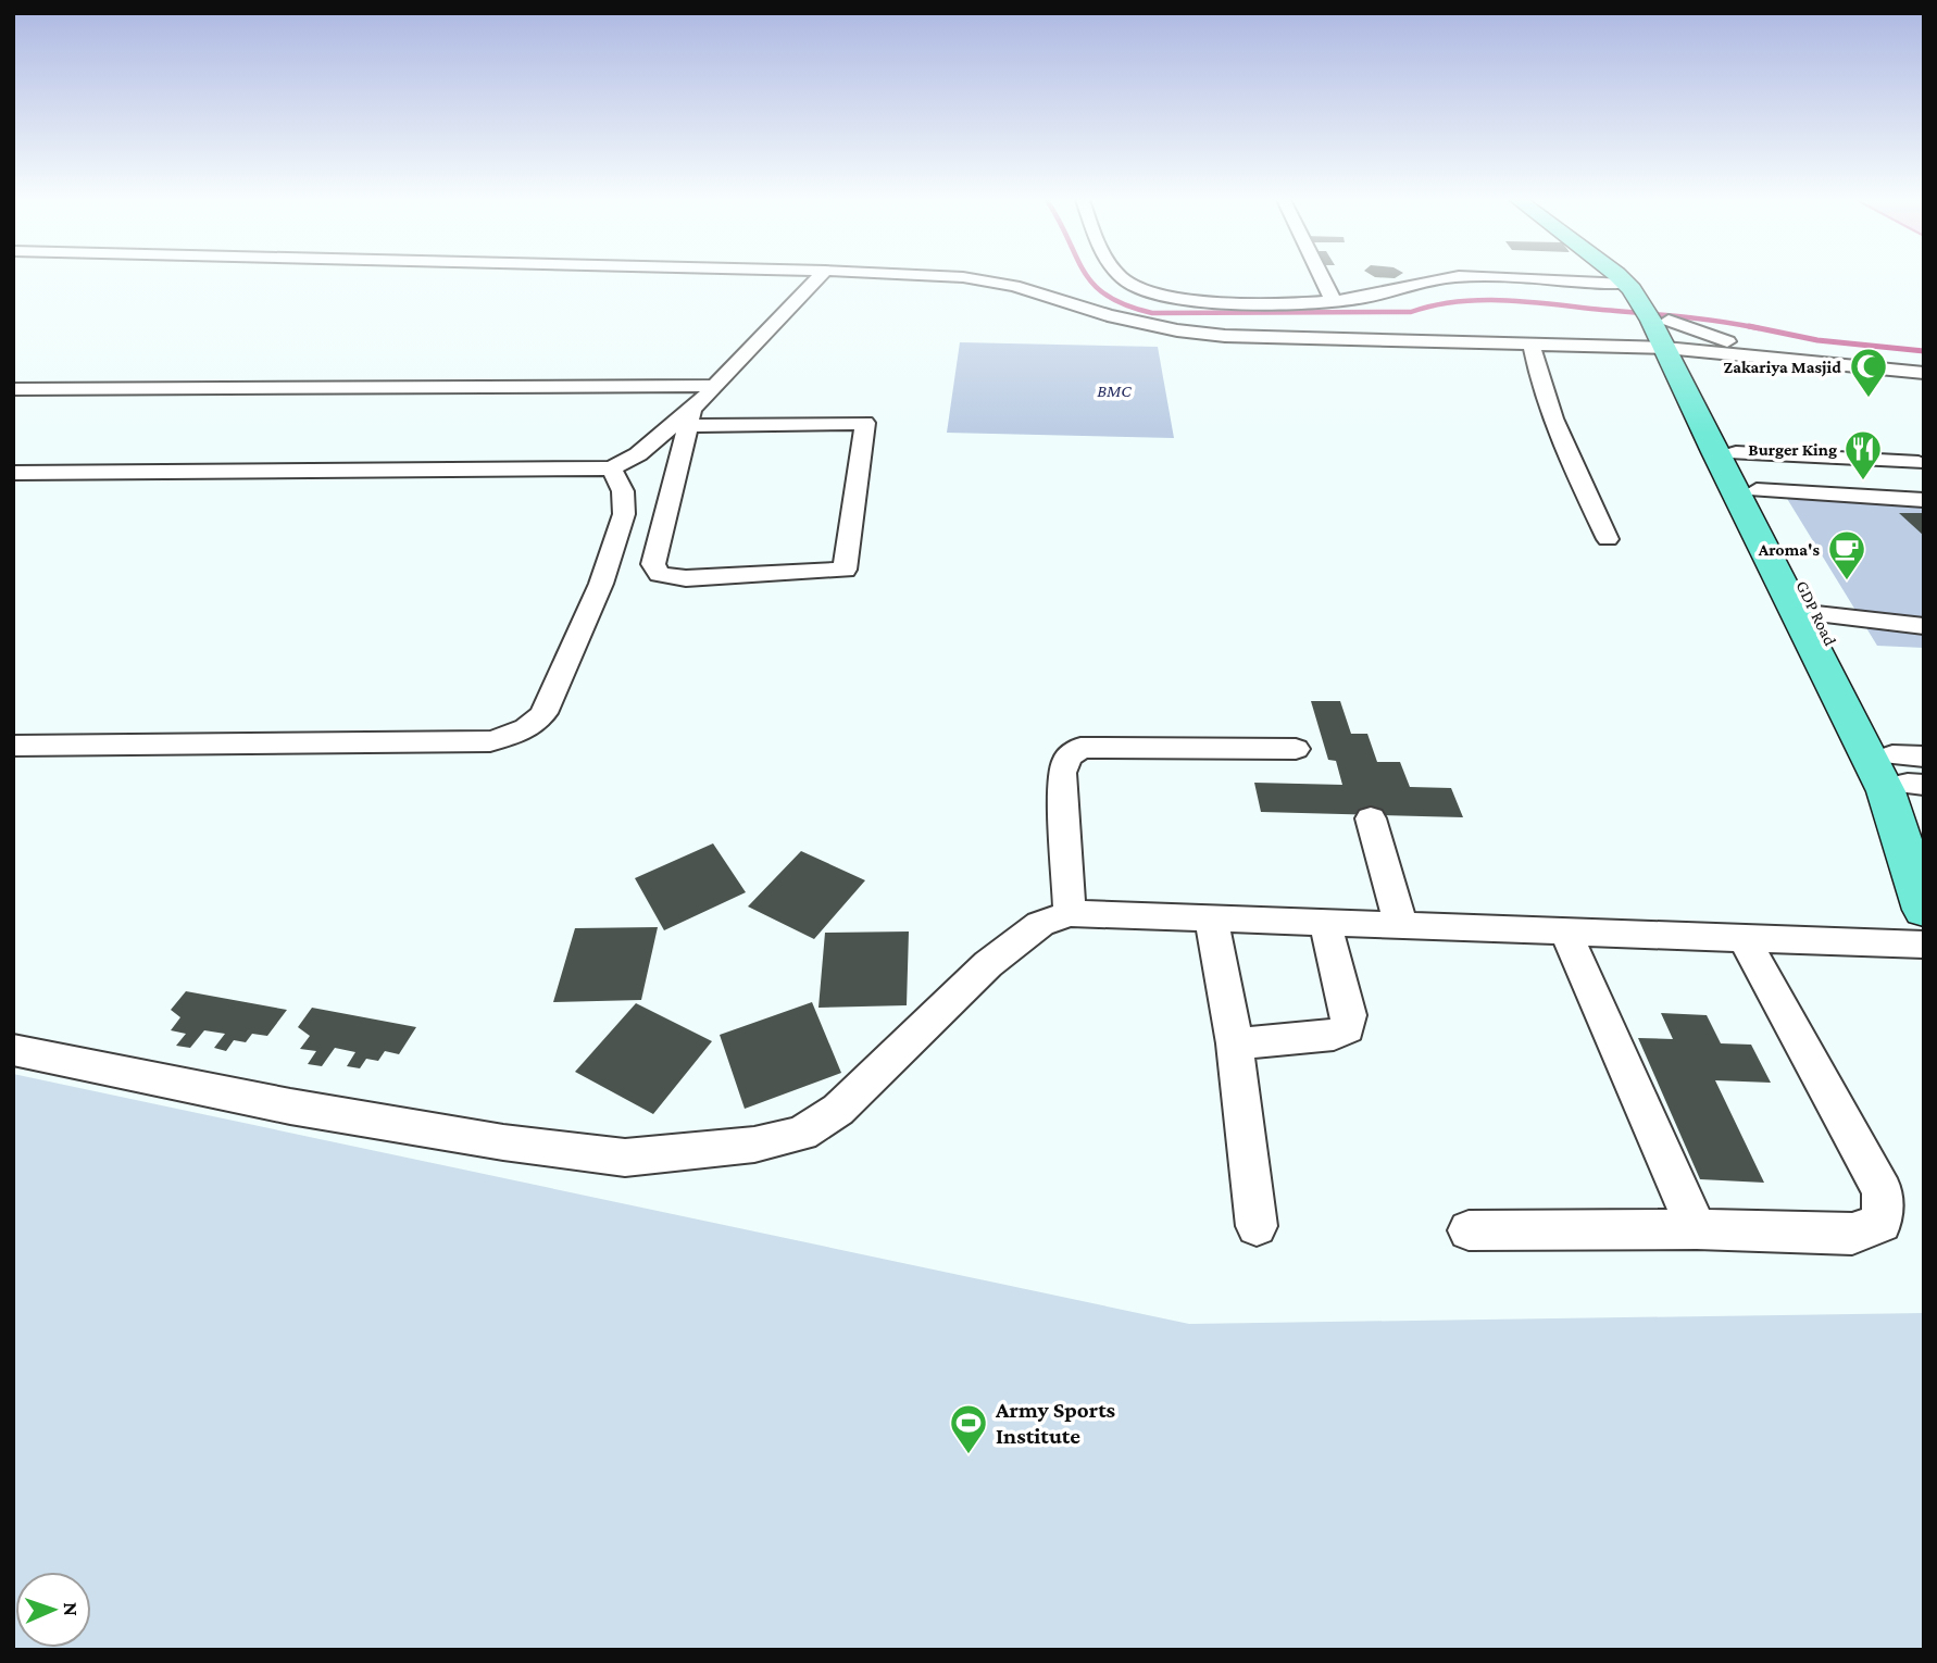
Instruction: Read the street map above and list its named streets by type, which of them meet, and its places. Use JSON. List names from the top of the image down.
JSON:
{
  "streets": {
    "main road": ["GDP Road"]
  },
  "parks": ["BMC"],
  "places": {
    "mosque": ["Zakariya Masjid"],
    "restaurant": ["Burger King"],
    "cafe": ["Aroma's"],
    "sports": ["Army Sports Institute"]
  },
  "north": "right"
}
